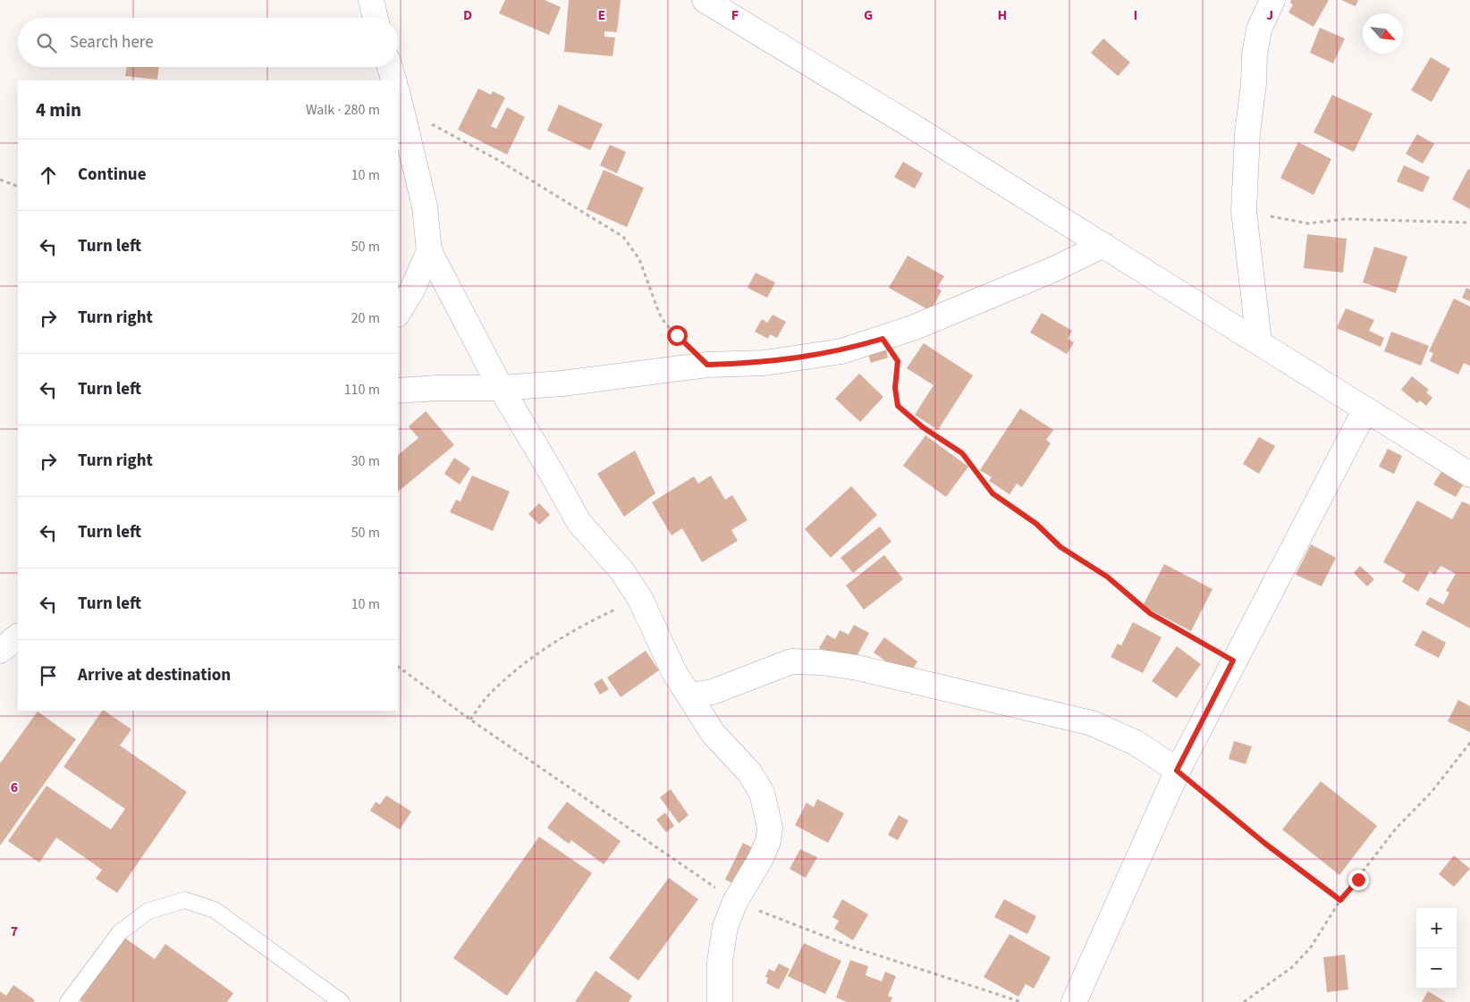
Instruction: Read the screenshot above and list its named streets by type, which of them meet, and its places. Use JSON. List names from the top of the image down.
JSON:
{
  "north": "bottom right",
  "page": {
    "search": "Search here",
    "heading": ["4 min", "Walk · 280 m"],
    "list": [
      ["Continue", "10 m"],
      ["Turn left", "50 m"],
      ["Turn right", "20 m"],
      ["Turn left", "110 m"],
      ["Turn right", "30 m"],
      ["Turn left", "50 m"],
      ["Turn left", "10 m"],
      "Arrive at destination"
    ],
    "map_buttons": ["+", "−"]
  },
  "grid": {
    "columns": [
      "D",
      "E",
      "F",
      "G",
      "H",
      "I",
      "J"
    ],
    "rows": ["6", "7"]
  }
}
